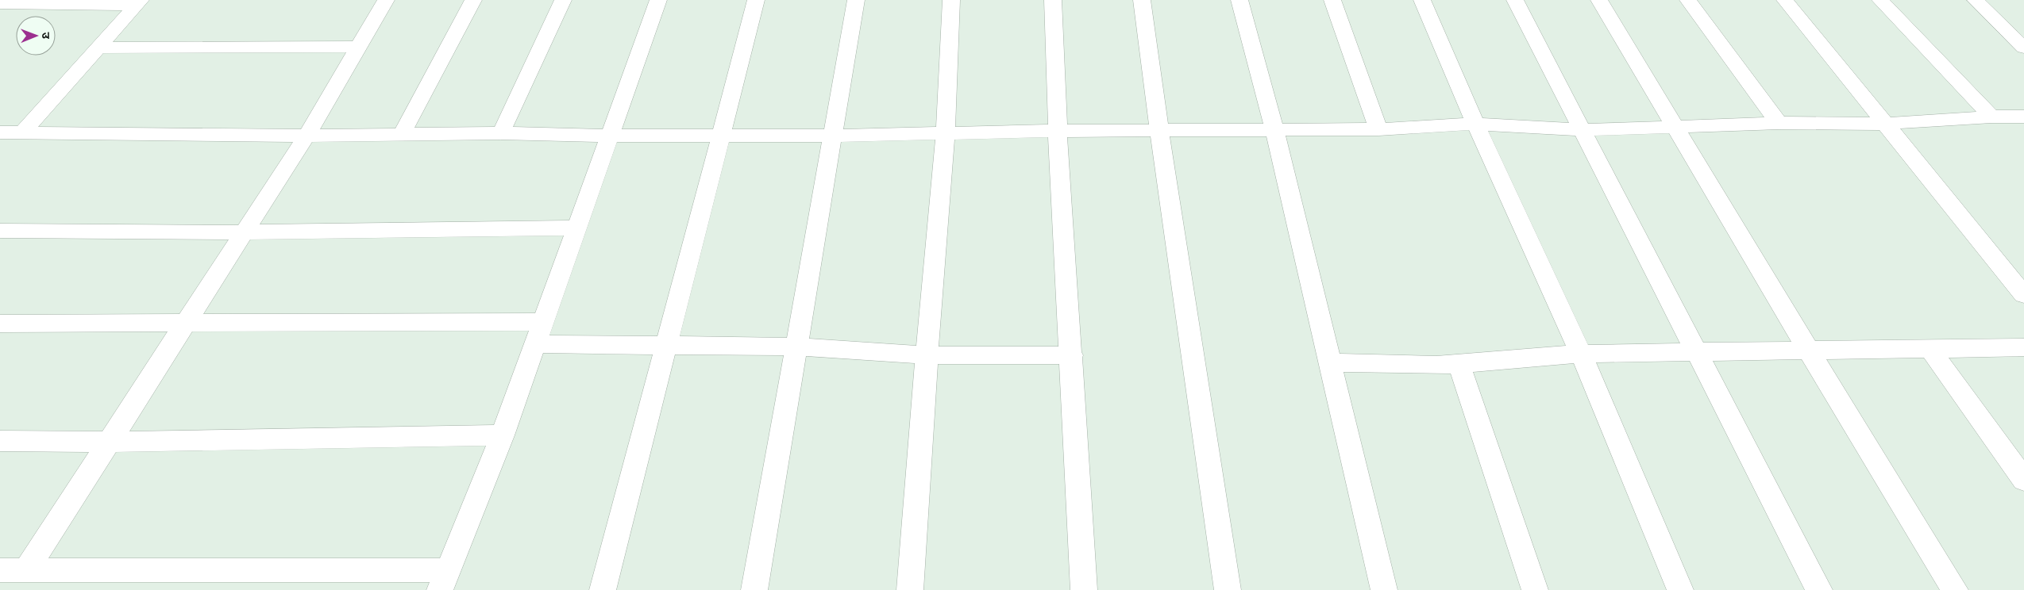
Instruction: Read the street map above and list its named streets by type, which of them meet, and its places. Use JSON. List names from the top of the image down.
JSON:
{
  "north": "right"
}
